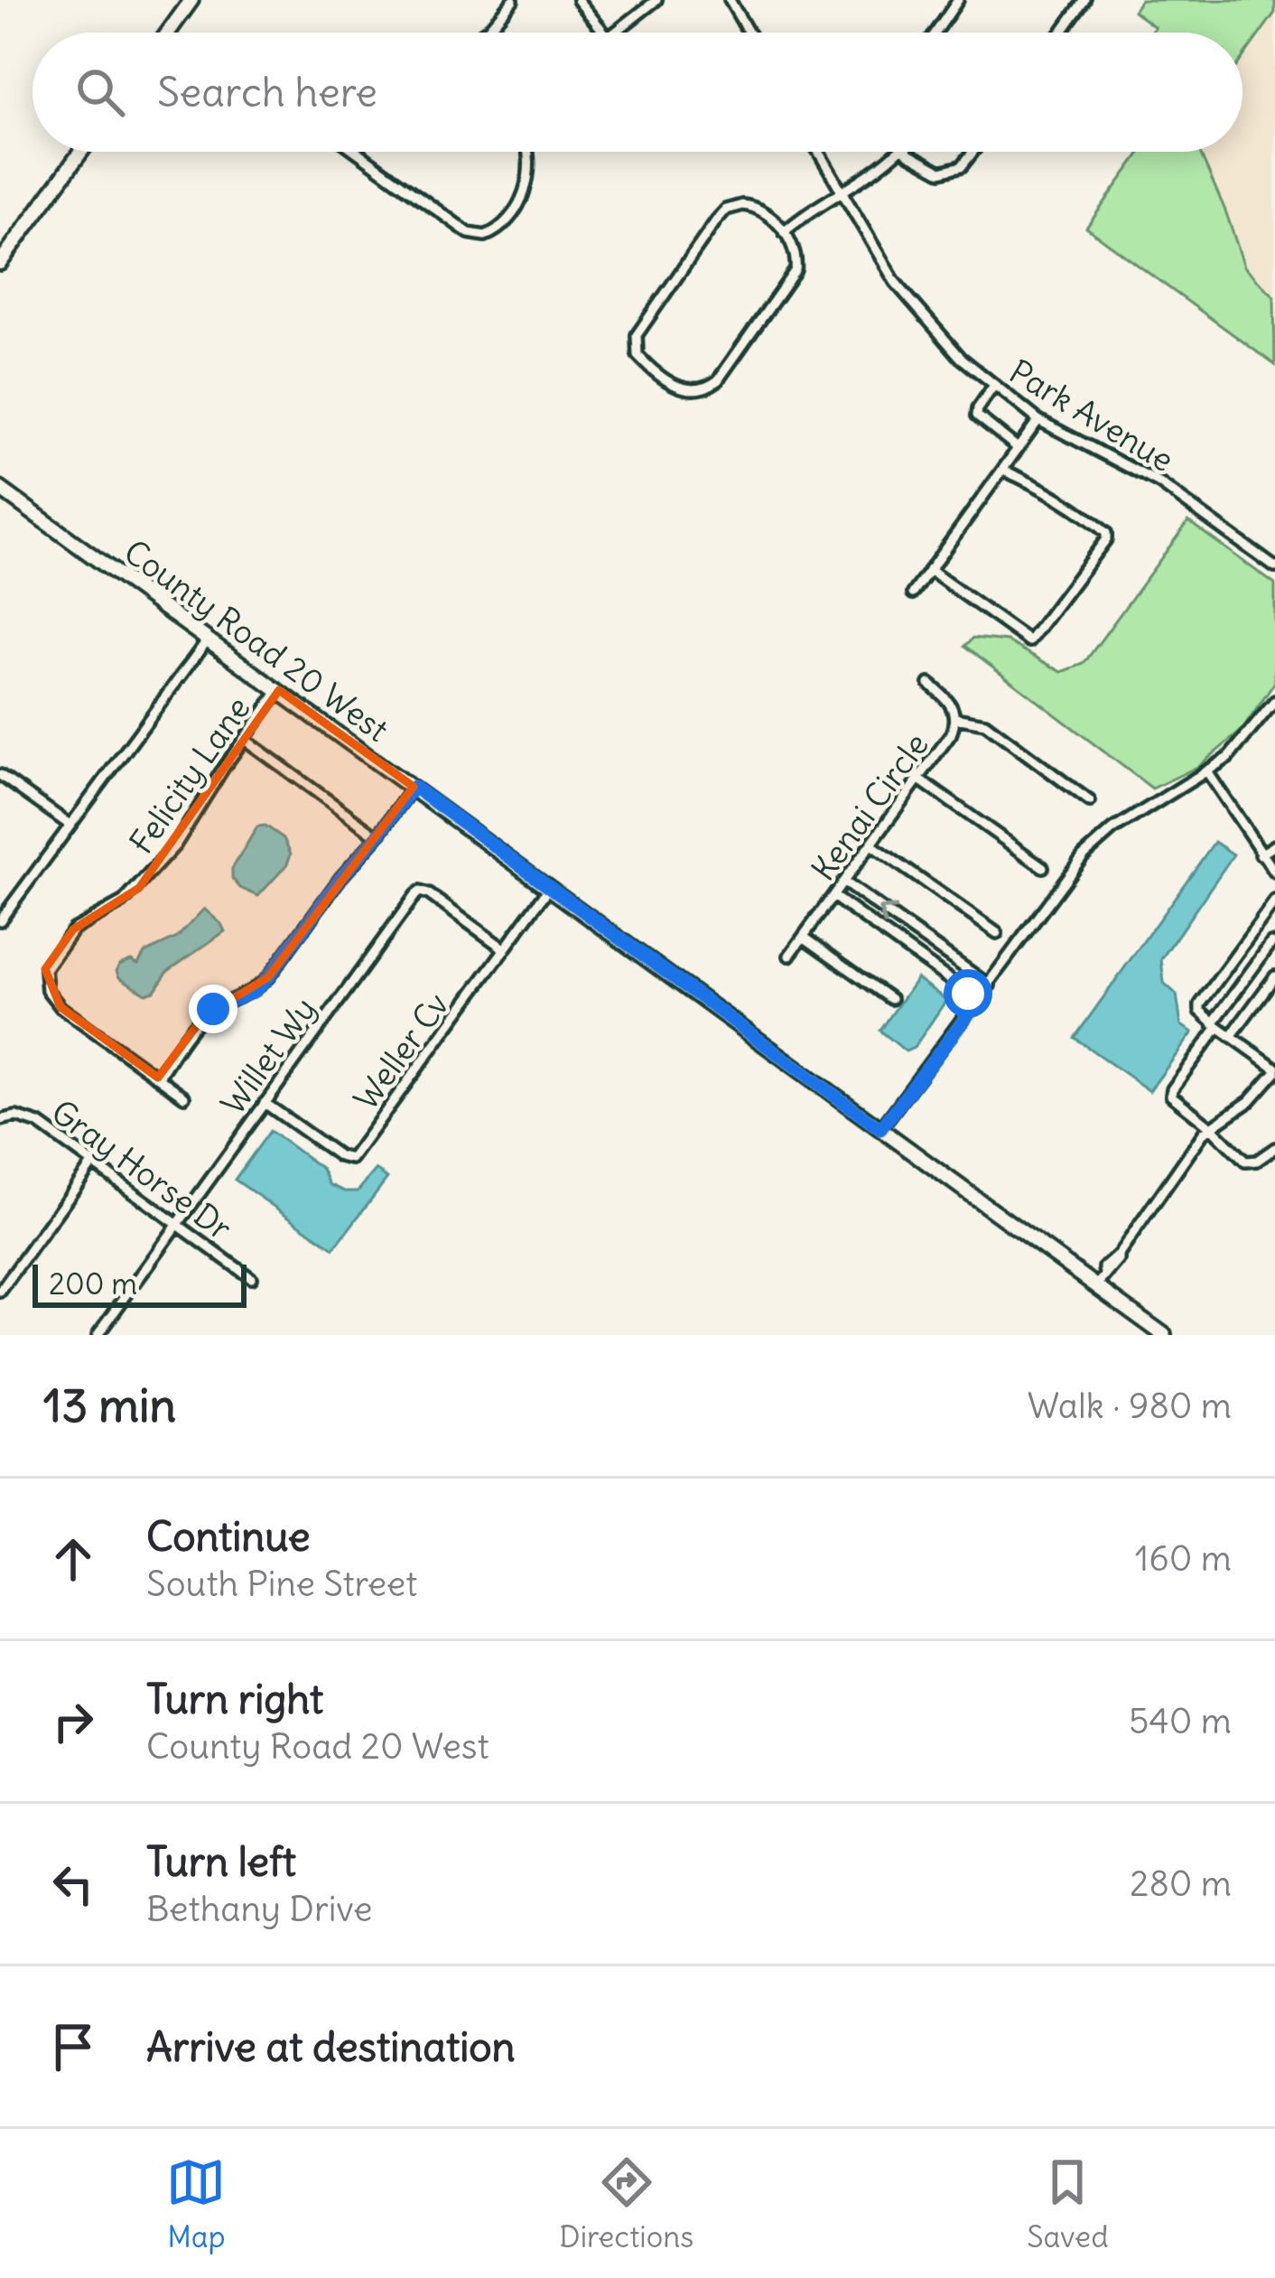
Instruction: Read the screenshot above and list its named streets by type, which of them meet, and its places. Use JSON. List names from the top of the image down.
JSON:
{
  "streets": {
    "street": [
      "Park Avenue",
      "County Road 20 West",
      "Felicity Lane",
      "Kenai Circle",
      "Weller Cv",
      "Willet Wy",
      "Gray Horse Dr"
    ]
  },
  "crossings": [
    ["County Road 20 West", "Felicity Lane"],
    ["County Road 20 West", "Weller Cv"],
    ["Weller Cv", "Willet Wy"],
    ["Willet Wy", "Gray Horse Dr"]
  ],
  "scale_bar": "200 m",
  "page": {
    "search": "Search here",
    "scale": "200 m",
    "heading": ["13 min", "Walk · 980 m"],
    "list": [
      ["Continue", "South Pine Street", "160 m"],
      ["Turn right", "County Road 20 West", "540 m"],
      ["Turn left", "Bethany Drive", "280 m"],
      "Arrive at destination"
    ],
    "nav": ["Map", "Directions", "Saved"]
  }
}
